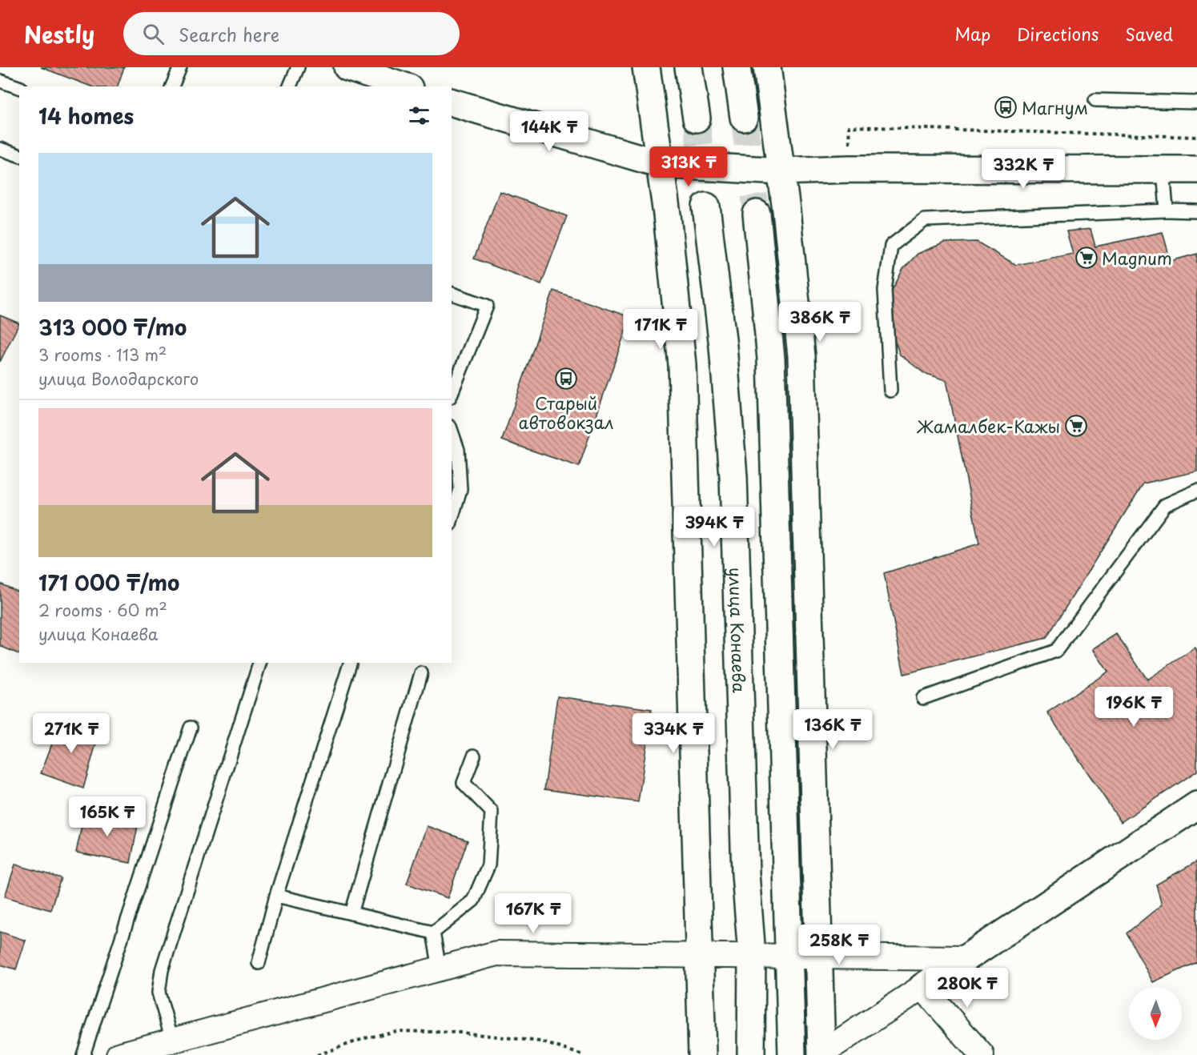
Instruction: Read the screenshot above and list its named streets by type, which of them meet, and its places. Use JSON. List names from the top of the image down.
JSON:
{
  "streets": {
    "main road": ["улица Конаева"]
  },
  "places": {
    "bus stop": ["Магнум", "Старый автовокзал"],
    "supermarket": ["Magnum", "Жамалбек-Кажы"]
  },
  "north": "bottom",
  "page": {
    "header": "Nestly",
    "search": "Search here",
    "nav": ["Map", "Directions", "Saved"],
    "heading": "14 homes",
    "price": [
      "144K ₸",
      "313K ₸",
      "332K ₸",
      "386K ₸",
      "171K ₸",
      "394K ₸",
      "196K ₸",
      "136K ₸",
      "271K ₸",
      "334K ₸",
      "165K ₸",
      "167K ₸",
      "258K ₸",
      "280K ₸"
    ],
    "list": [
      {
        "name": "313 000 ₸/mo",
        "note": "3 rooms · 113 m² · улица Володарского"
      },
      {
        "name": "171 000 ₸/mo",
        "note": "2 rooms · 60 m² · улица Конаева"
      }
    ]
  }
}
